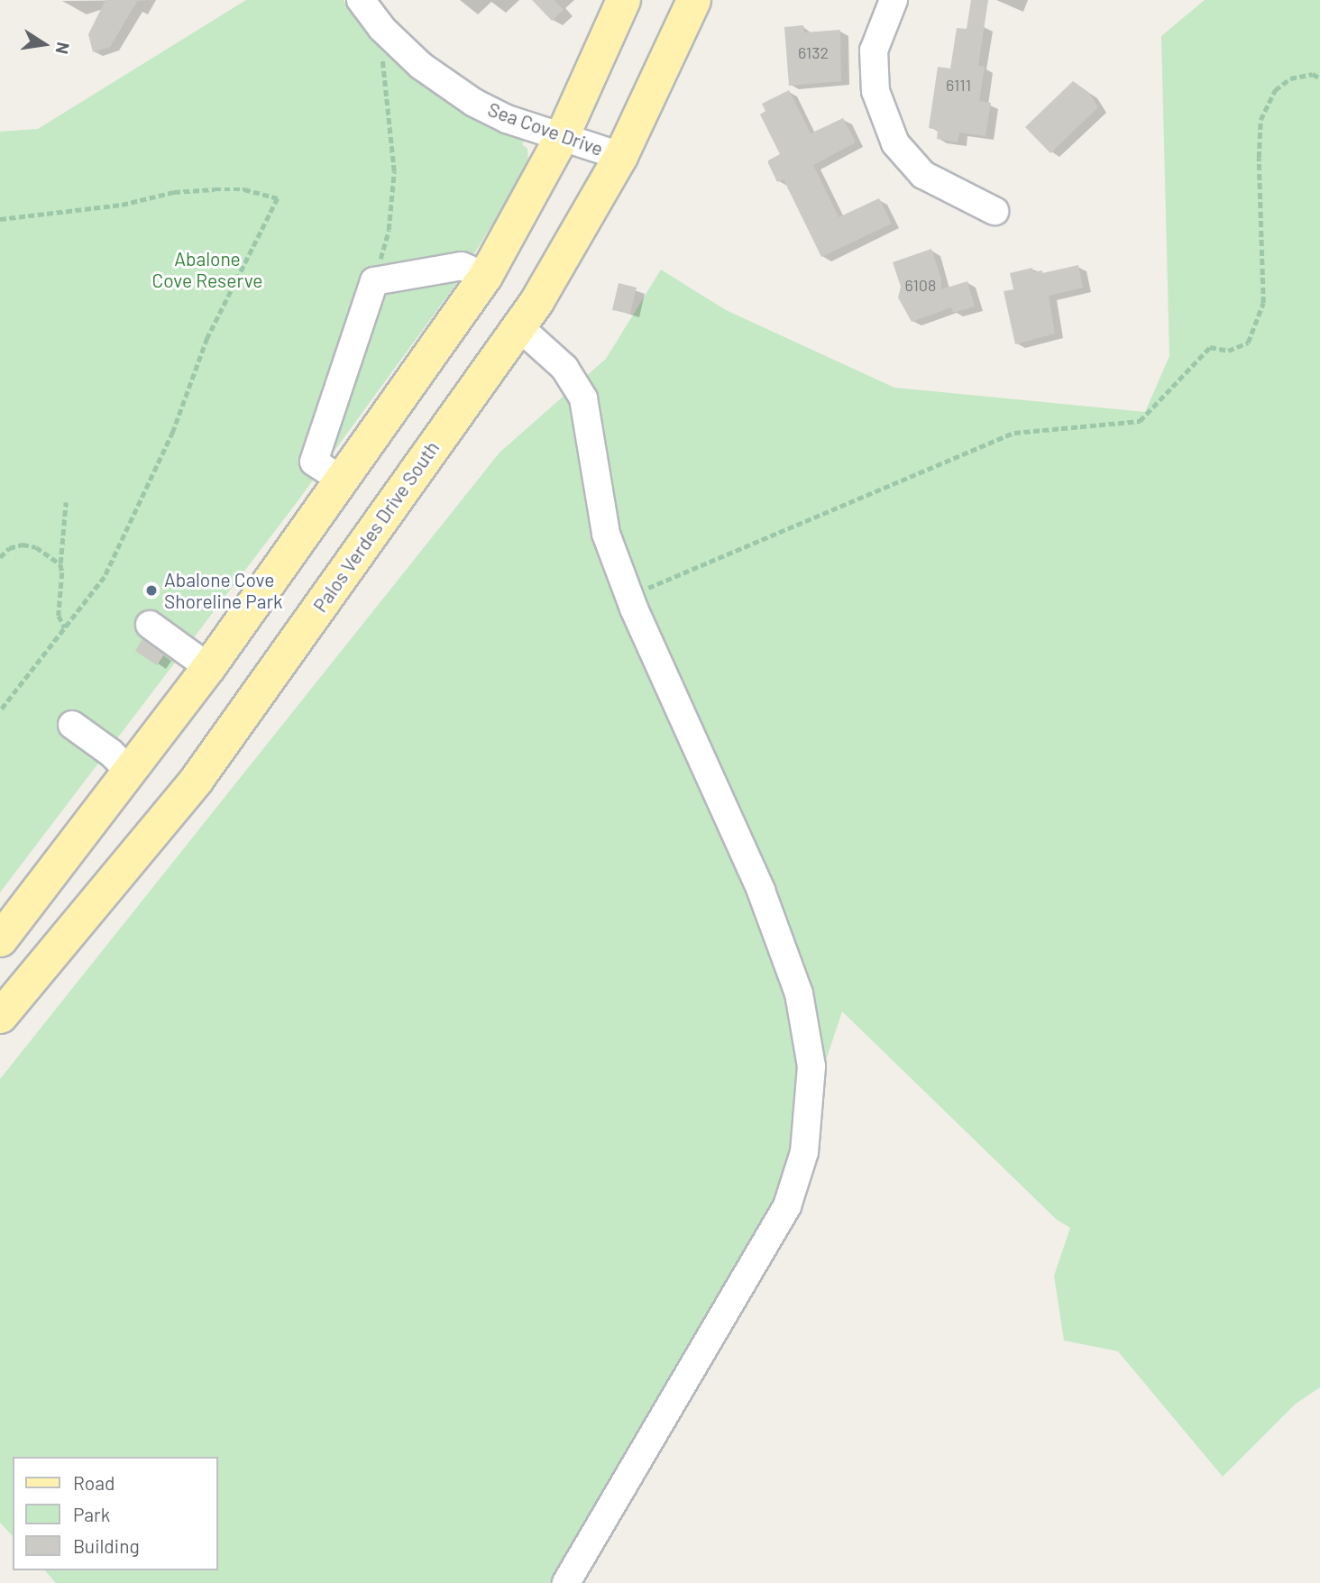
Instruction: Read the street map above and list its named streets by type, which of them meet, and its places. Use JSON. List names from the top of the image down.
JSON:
{
  "streets": {
    "main road": ["Palos Verdes Drive South"],
    "street": ["Sea Cove Drive"]
  },
  "crossings": [
    ["Sea Cove Drive", "Palos Verdes Drive South"]
  ],
  "parks": ["Abalone Cove Reserve"],
  "places": ["Abalone Cove Shoreline Park"],
  "house_numbers": ["6132", "6111", "6108"],
  "legend": ["Road", "Park", "Building"],
  "north": "right"
}
